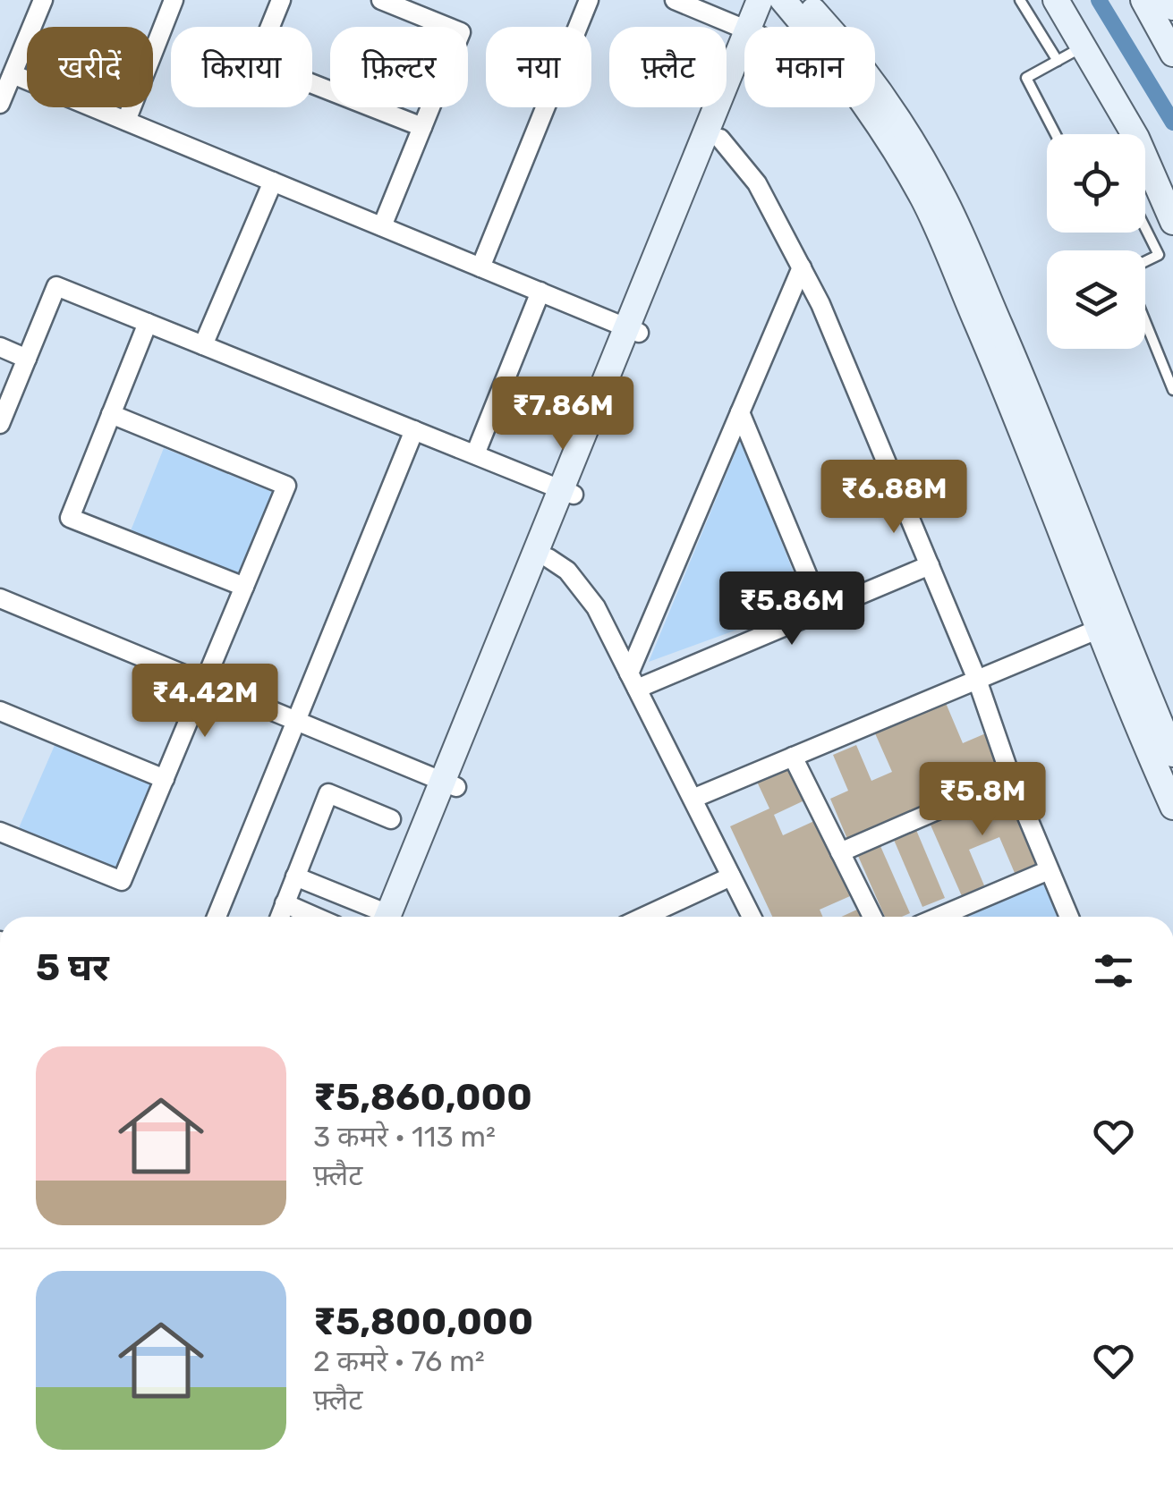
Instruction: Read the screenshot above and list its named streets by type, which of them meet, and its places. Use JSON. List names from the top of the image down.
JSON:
{
  "page": {
    "chip": [
      "खरीदें",
      "किराया",
      "फ़िल्टर",
      "नया",
      "फ़्लैट",
      "मकान"
    ],
    "price": [
      "₹7.86M",
      "₹6.88M",
      "₹5.86M",
      "₹4.42M",
      "₹5.8M"
    ],
    "heading": "5 घर",
    "list": [
      {
        "name": "₹5,860,000",
        "note": "3 कमरे · 113 m² · फ़्लैट"
      },
      {
        "name": "₹5,800,000",
        "note": "2 कमरे · 76 m² · फ़्लैट"
      }
    ]
  }
}
